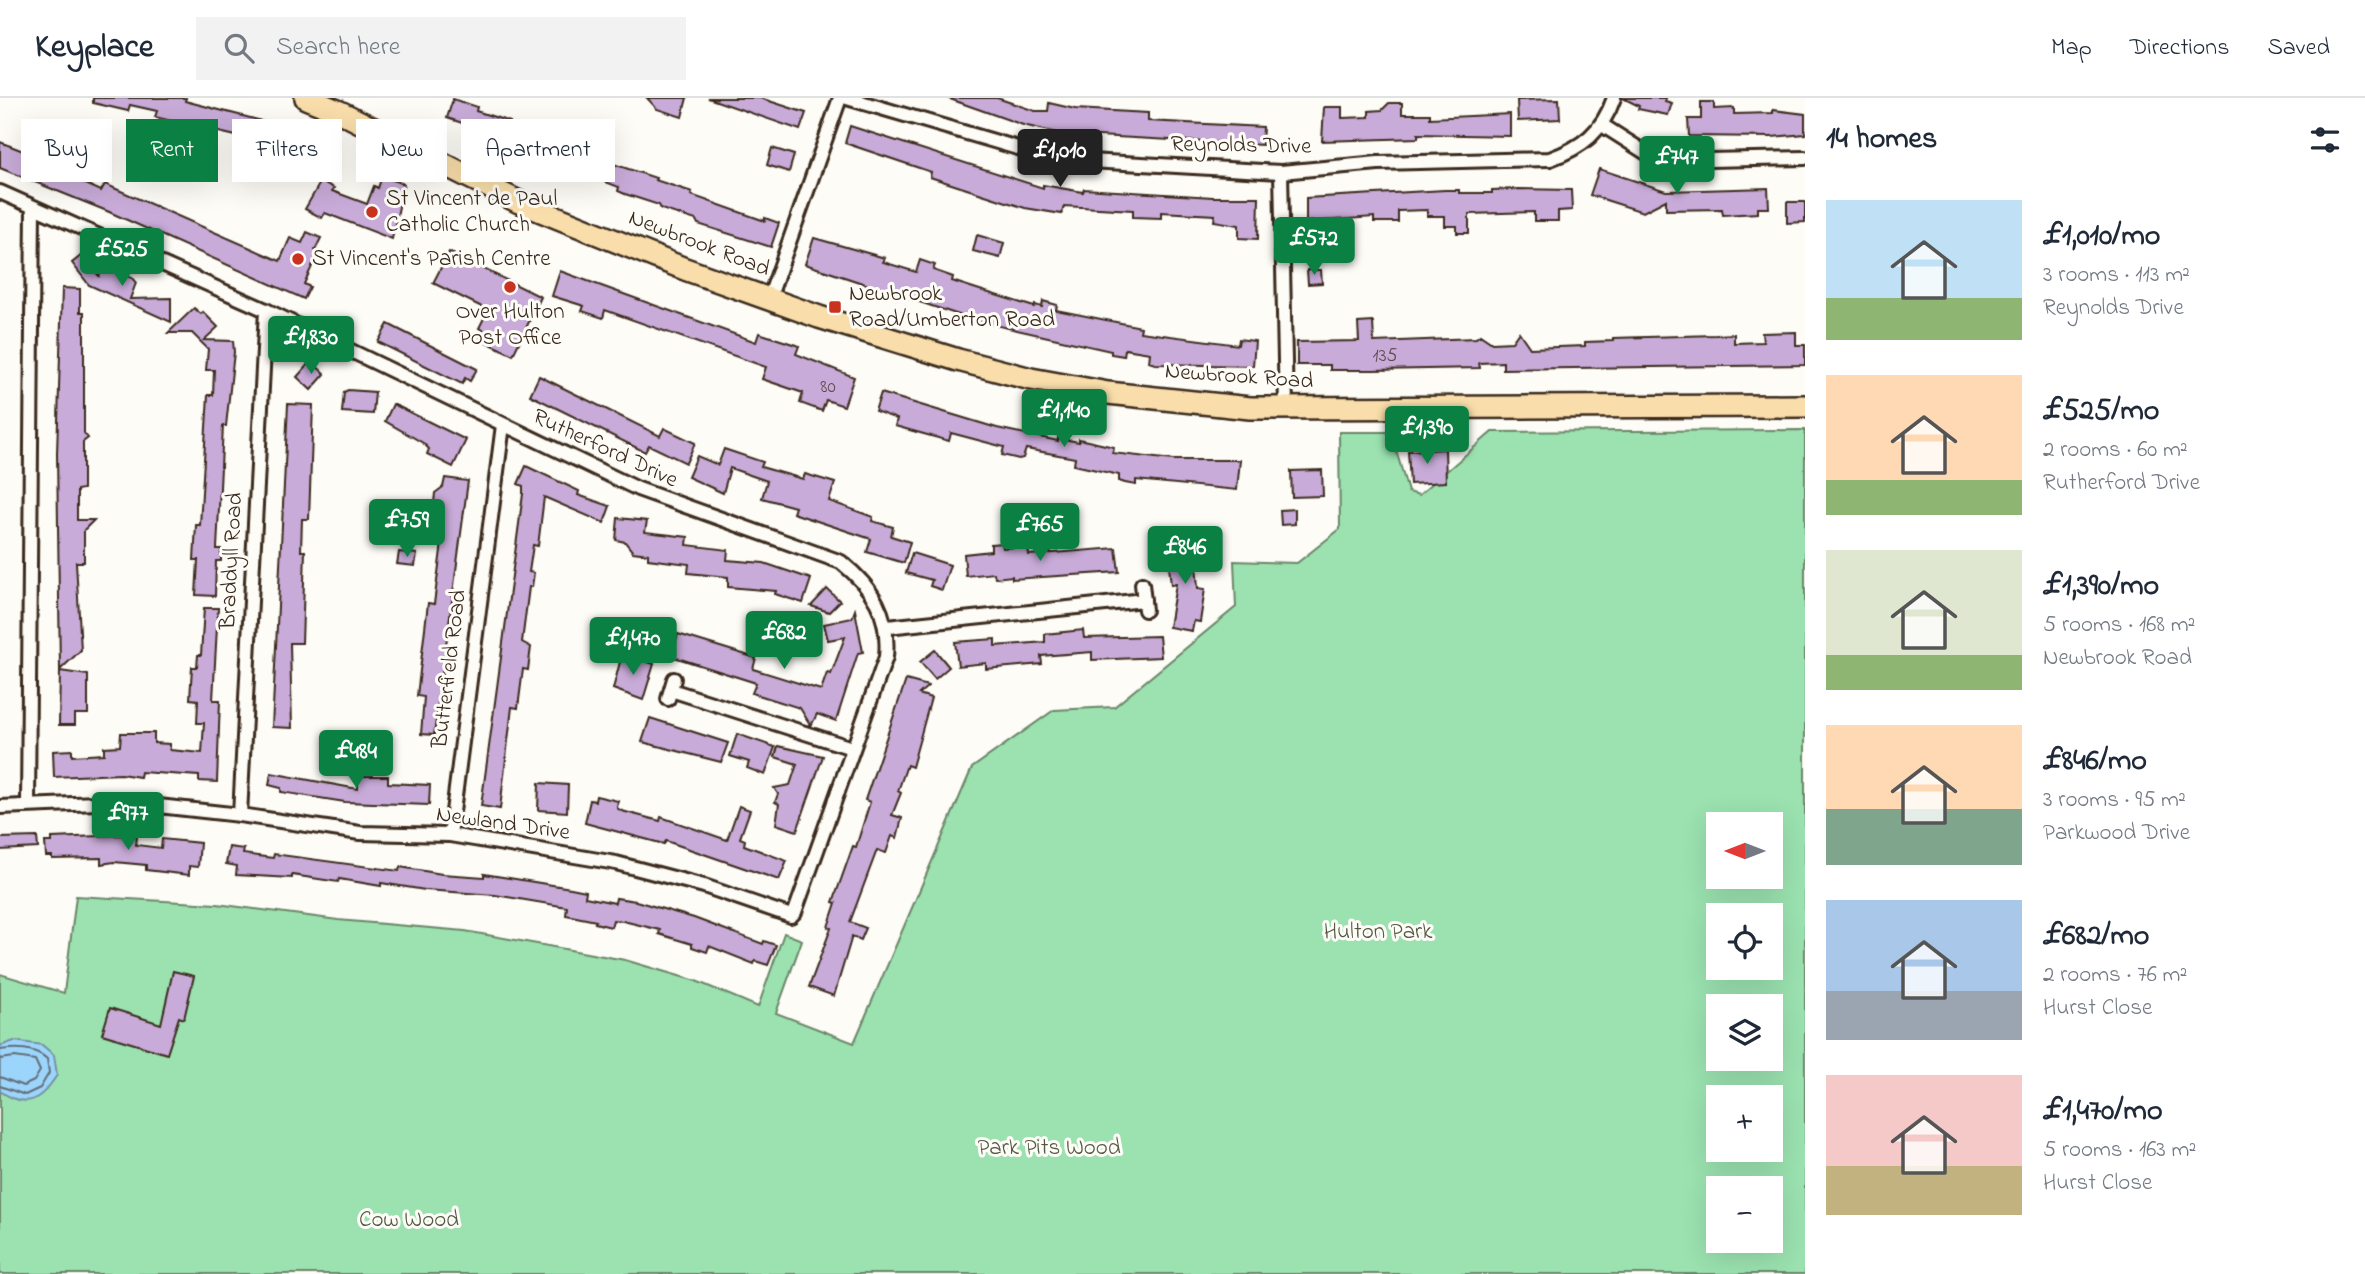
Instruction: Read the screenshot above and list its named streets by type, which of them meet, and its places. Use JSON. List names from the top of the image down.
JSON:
{
  "streets": {
    "highway": ["Newbrook Road"],
    "street": [
      "Reynolds Drive",
      "Rutherford Drive",
      "Braddyll Road",
      "Butterfield Road",
      "Newland Drive"
    ]
  },
  "crossings": [
    ["Rutherford Drive", "Braddyll Road"],
    ["Rutherford Drive", "Butterfield Road"],
    ["Rutherford Drive", "Newland Drive"],
    ["Braddyll Road", "Newland Drive"],
    ["Butterfield Road", "Newland Drive"]
  ],
  "parks": ["Hulton Park", "Park Pits Wood", "Cow Wood"],
  "places": {
    "other": ["St Vincent de Paul Catholic Church", "St Vincent's Parish Centre", "Over Hulton Post Office"],
    "transit": ["Newbrook Road/Umberton Road"]
  },
  "house_numbers": ["135", "80"],
  "north": "left",
  "page": {
    "header": "Keyplace",
    "search": "Search here",
    "nav": ["Map", "Directions", "Saved"],
    "heading": "14 homes",
    "chip": [
      "Buy",
      "Rent",
      "Filters",
      "New",
      "Apartment"
    ],
    "price": [
      "£1,010",
      "£747",
      "£572",
      "£525",
      "£1,830",
      "£1,140",
      "£1,390",
      "£759",
      "£765",
      "£846",
      "£682",
      "£1,470",
      "£484",
      "£977"
    ],
    "list": [
      {
        "name": "£1,010/mo",
        "note": "3 rooms · 113 m² · Reynolds Drive"
      },
      {
        "name": "£525/mo",
        "note": "2 rooms · 60 m² · Rutherford Drive"
      },
      {
        "name": "£1,390/mo",
        "note": "5 rooms · 168 m² · Newbrook Road"
      },
      {
        "name": "£846/mo",
        "note": "3 rooms · 95 m² · Parkwood Drive"
      },
      {
        "name": "£682/mo",
        "note": "2 rooms · 76 m² · Hurst Close"
      },
      {
        "name": "£1,470/mo",
        "note": "5 rooms · 163 m² · Hurst Close"
      }
    ],
    "map_buttons": ["+", "−"]
  }
}
